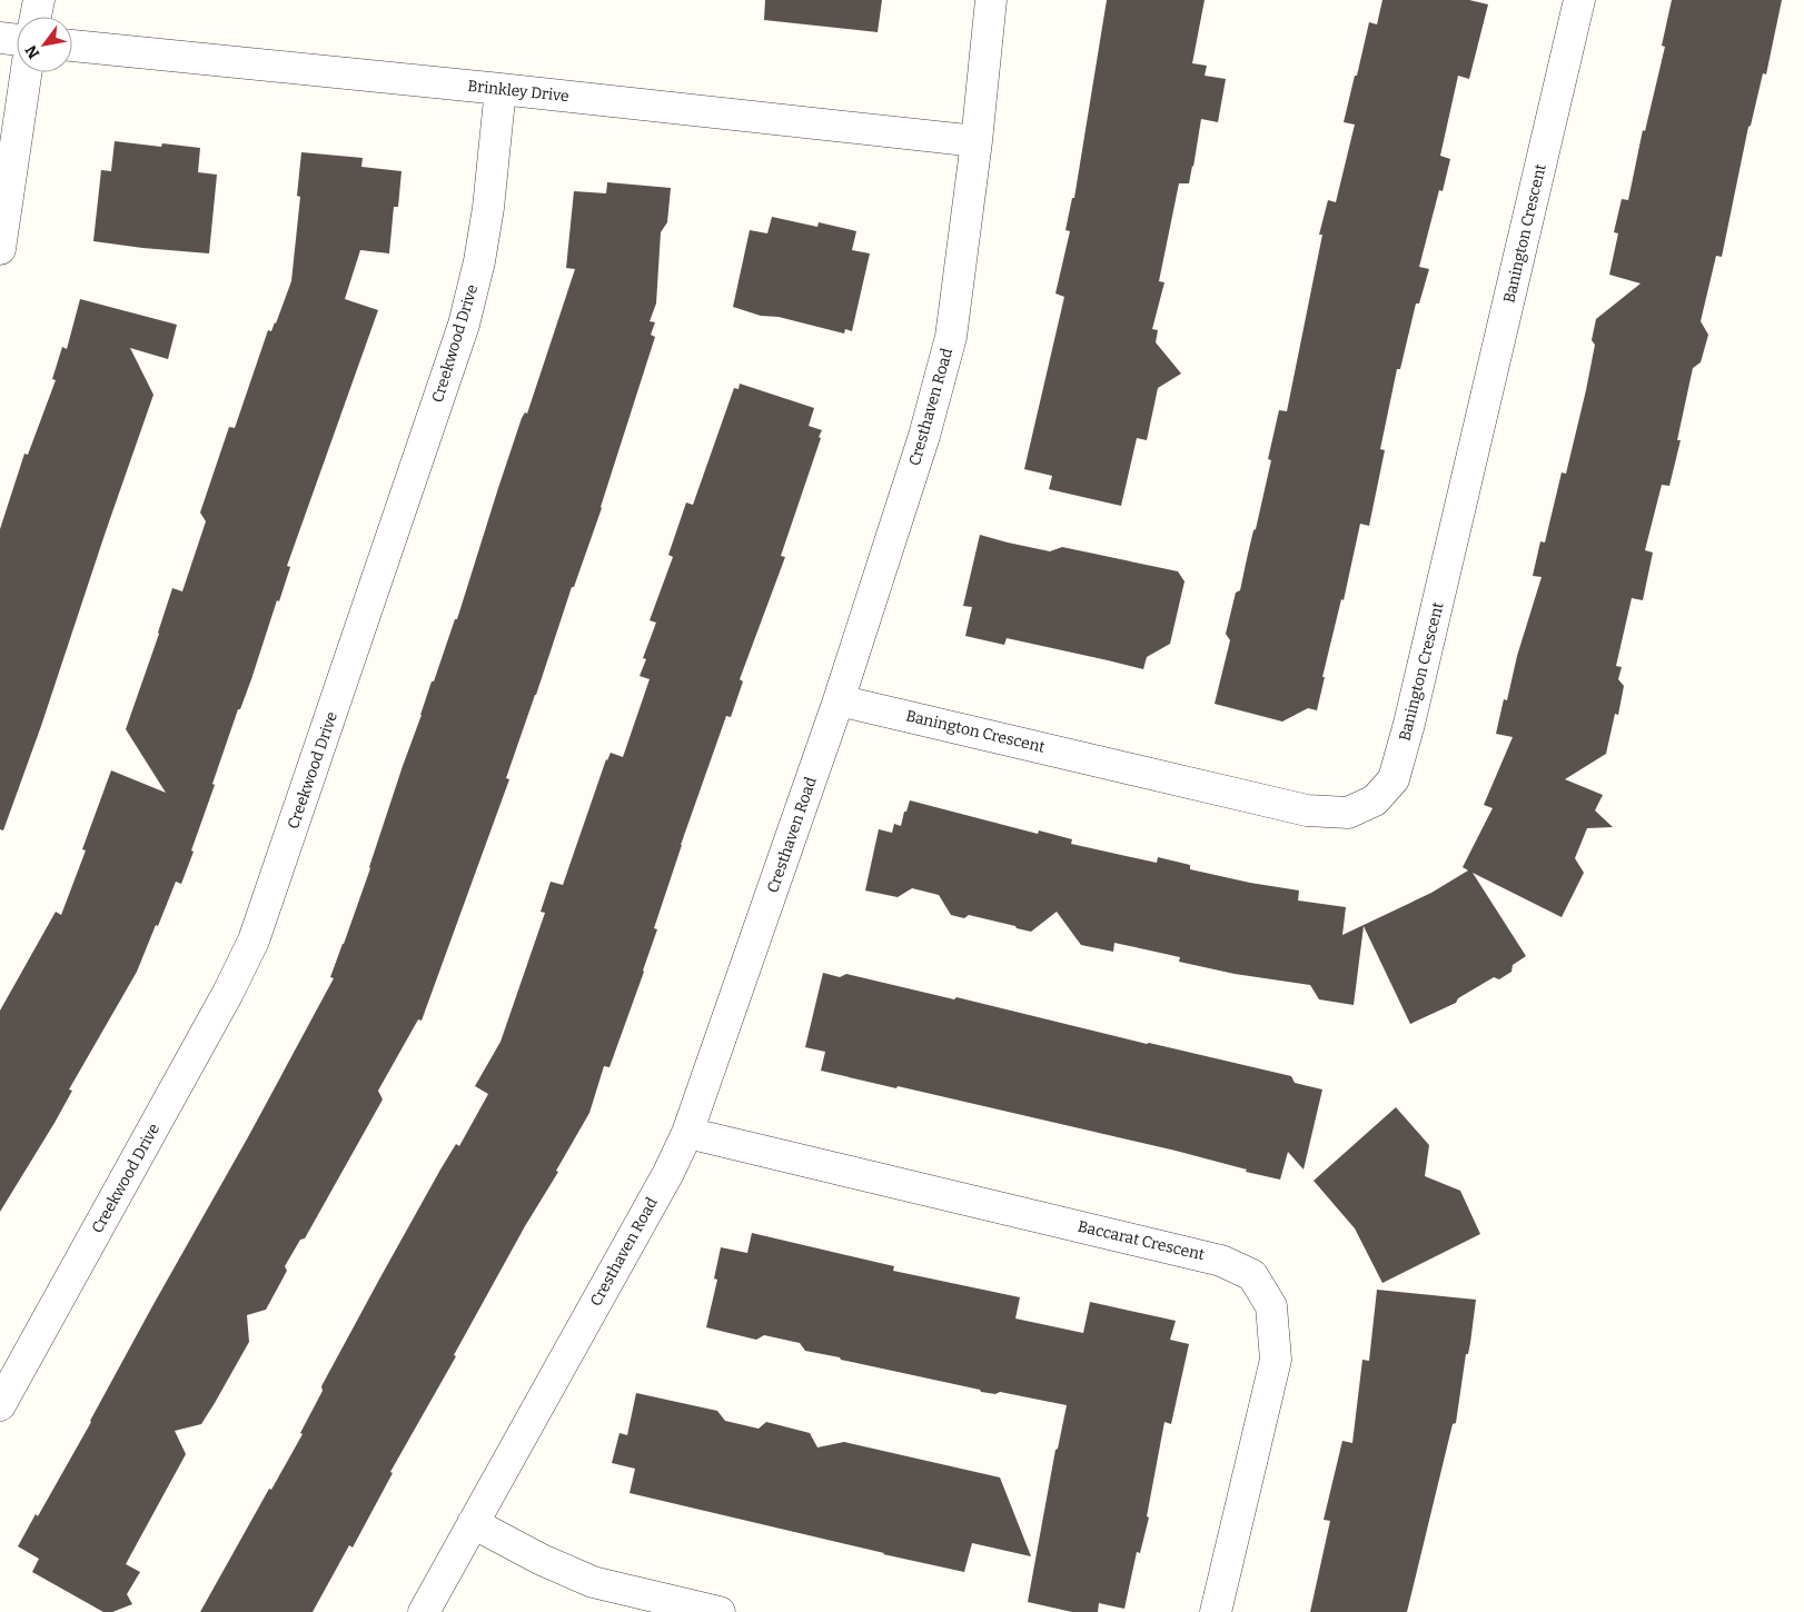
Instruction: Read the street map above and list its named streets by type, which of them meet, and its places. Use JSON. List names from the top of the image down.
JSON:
{
  "streets": {
    "street": [
      "Brinkley Drive",
      "Banington Crescent",
      "Creekwood Drive",
      "Cresthaven Road",
      "Baccarat Crescent"
    ]
  },
  "crossings": [
    ["Brinkley Drive", "Creekwood Drive"],
    ["Brinkley Drive", "Cresthaven Road"],
    ["Banington Crescent", "Cresthaven Road"],
    ["Cresthaven Road", "Baccarat Crescent"]
  ],
  "north": "bottom left"
}
